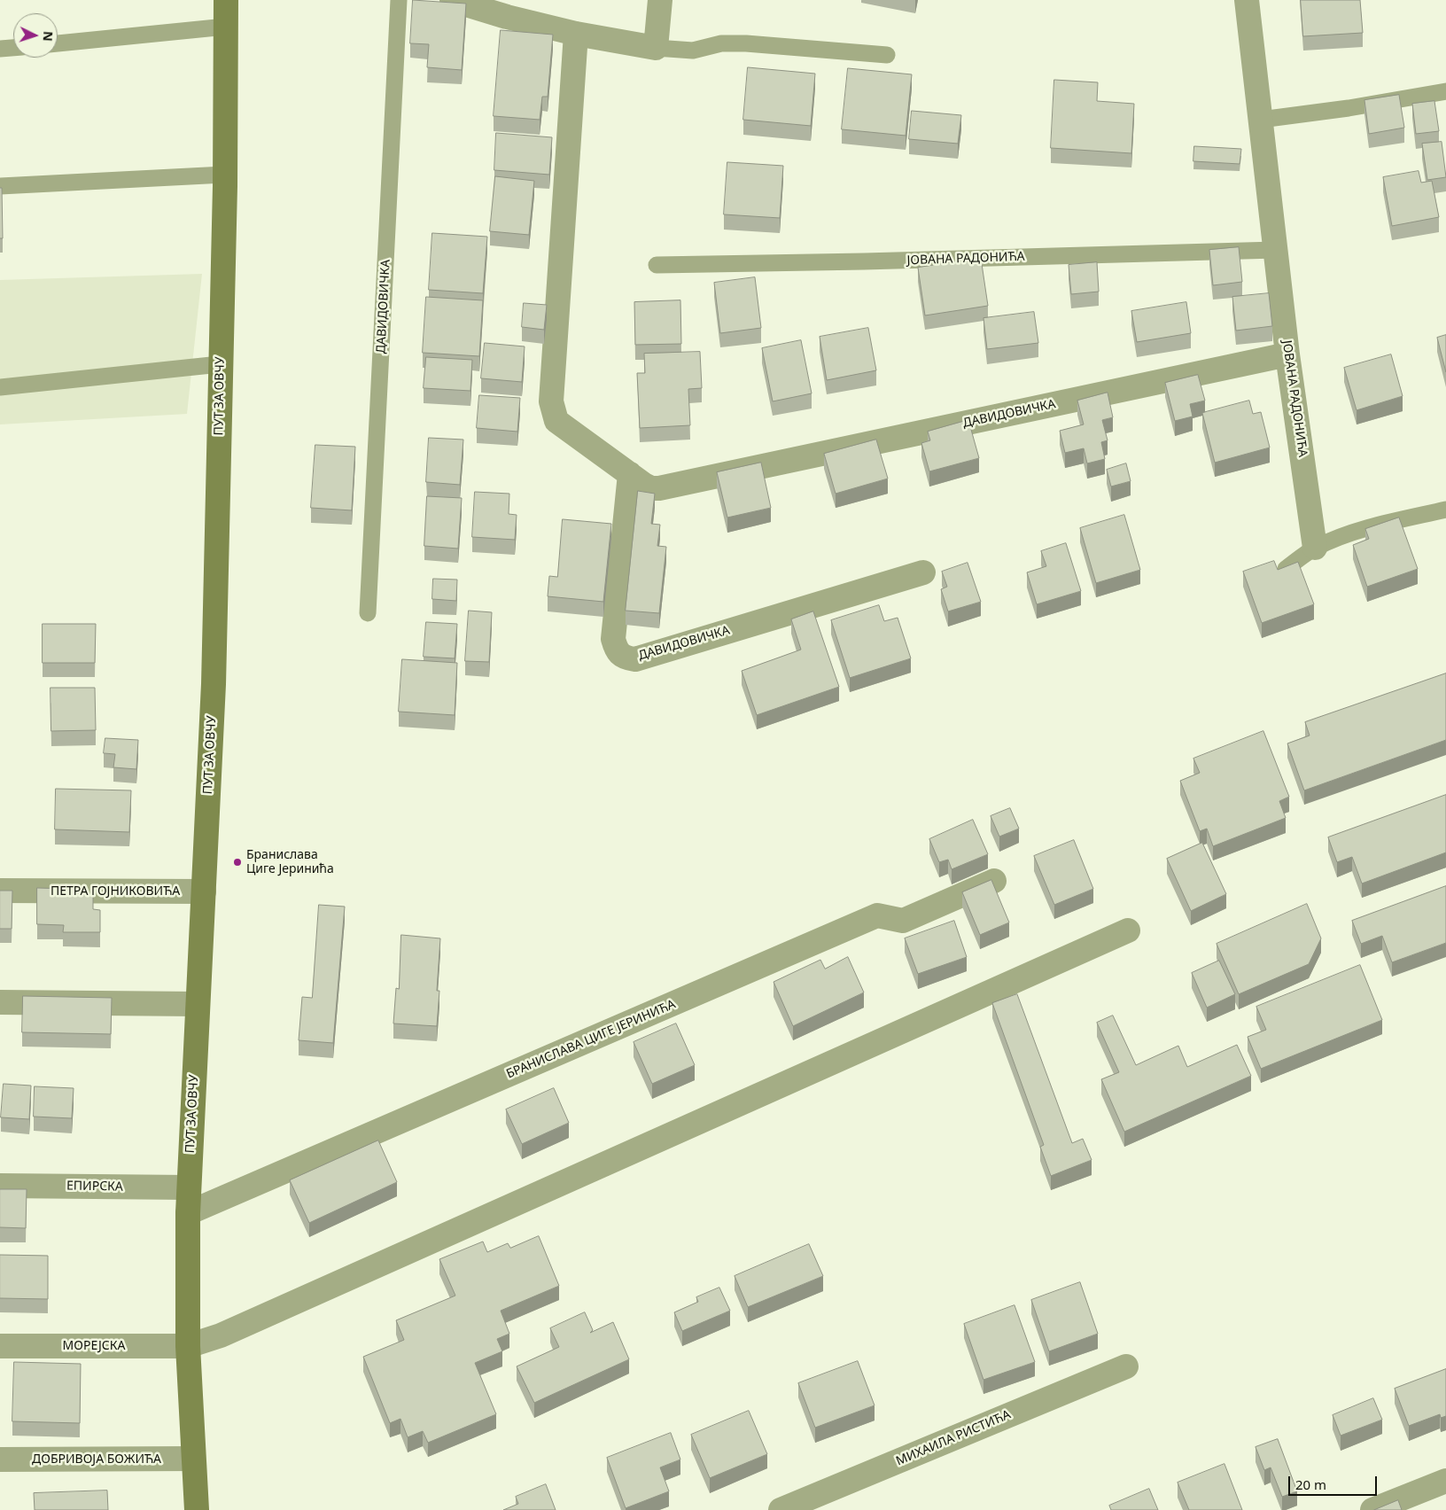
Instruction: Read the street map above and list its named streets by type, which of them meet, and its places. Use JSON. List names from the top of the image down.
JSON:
{
  "streets": {
    "street": [
      "ЈОВАНА РАДОНИЋА",
      "ДАВИДОВИЧКА",
      "ПУТ ЗА ОВЧУ",
      "ПЕТРА ГОЈНИКОВИЋА",
      "БРАНИСЛАВА ЦИГЕ ЈЕРИНИЋА",
      "ЕПИРСКА",
      "МОРЕЈСКА",
      "МИХАИЛА РИСТИЋА",
      "ДОБРИВОЈА БОЖИЋА"
    ]
  },
  "crossings": [
    ["ЈОВАНА РАДОНИЋА", "ДАВИДОВИЧКА"],
    ["ПУТ ЗА ОВЧУ", "ПЕТРА ГОЈНИКОВИЋА"],
    ["ПУТ ЗА ОВЧУ", "БРАНИСЛАВА ЦИГЕ ЈЕРИНИЋА"],
    ["ПУТ ЗА ОВЧУ", "ЕПИРСКА"],
    ["ПУТ ЗА ОВЧУ", "МОРЕЈСКА"],
    ["ПУТ ЗА ОВЧУ", "ДОБРИВОЈА БОЖИЋА"]
  ],
  "places": ["Бранислава Циге Јеринића"],
  "scale_bar": "20 m",
  "north": "right"
}
